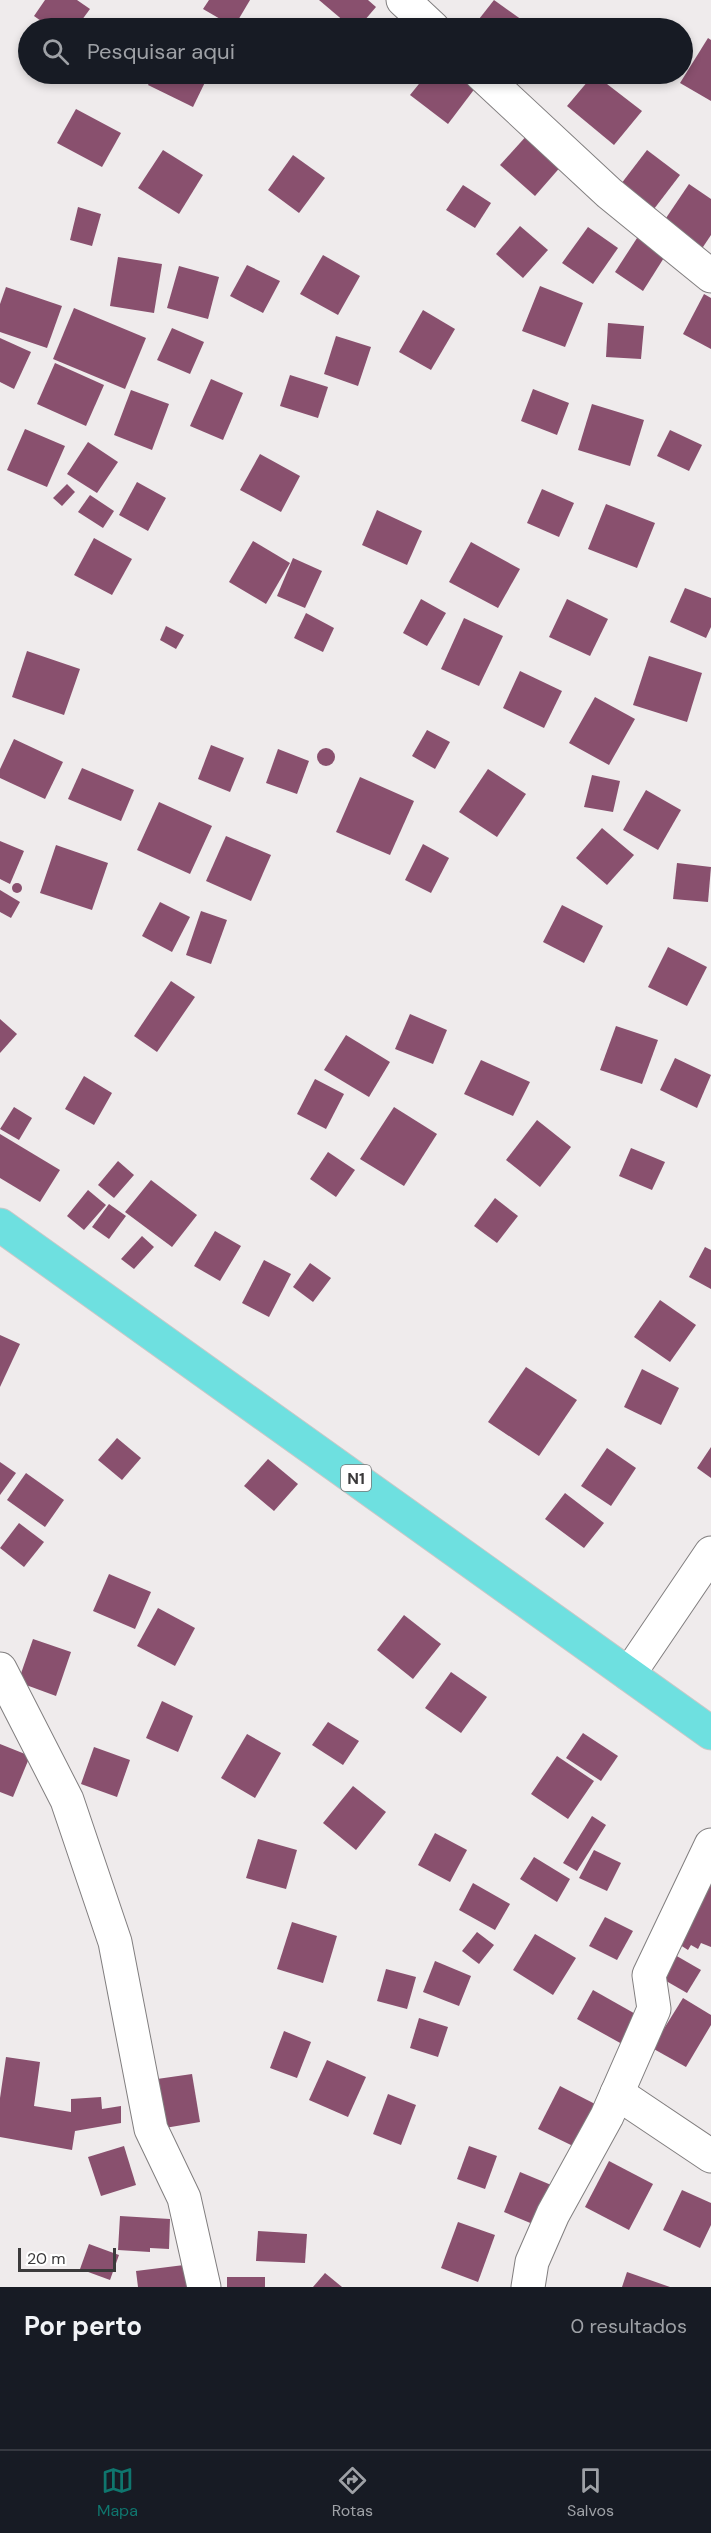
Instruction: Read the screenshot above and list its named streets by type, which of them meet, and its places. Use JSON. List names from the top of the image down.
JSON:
{
  "streets": {
    "highway": ["N1"]
  },
  "scale_bar": "20 m",
  "page": {
    "search": "Pesquisar aqui",
    "scale": "20 m",
    "heading": ["Por perto", "0 resultados"],
    "nav": ["Mapa", "Rotas", "Salvos"]
  }
}
